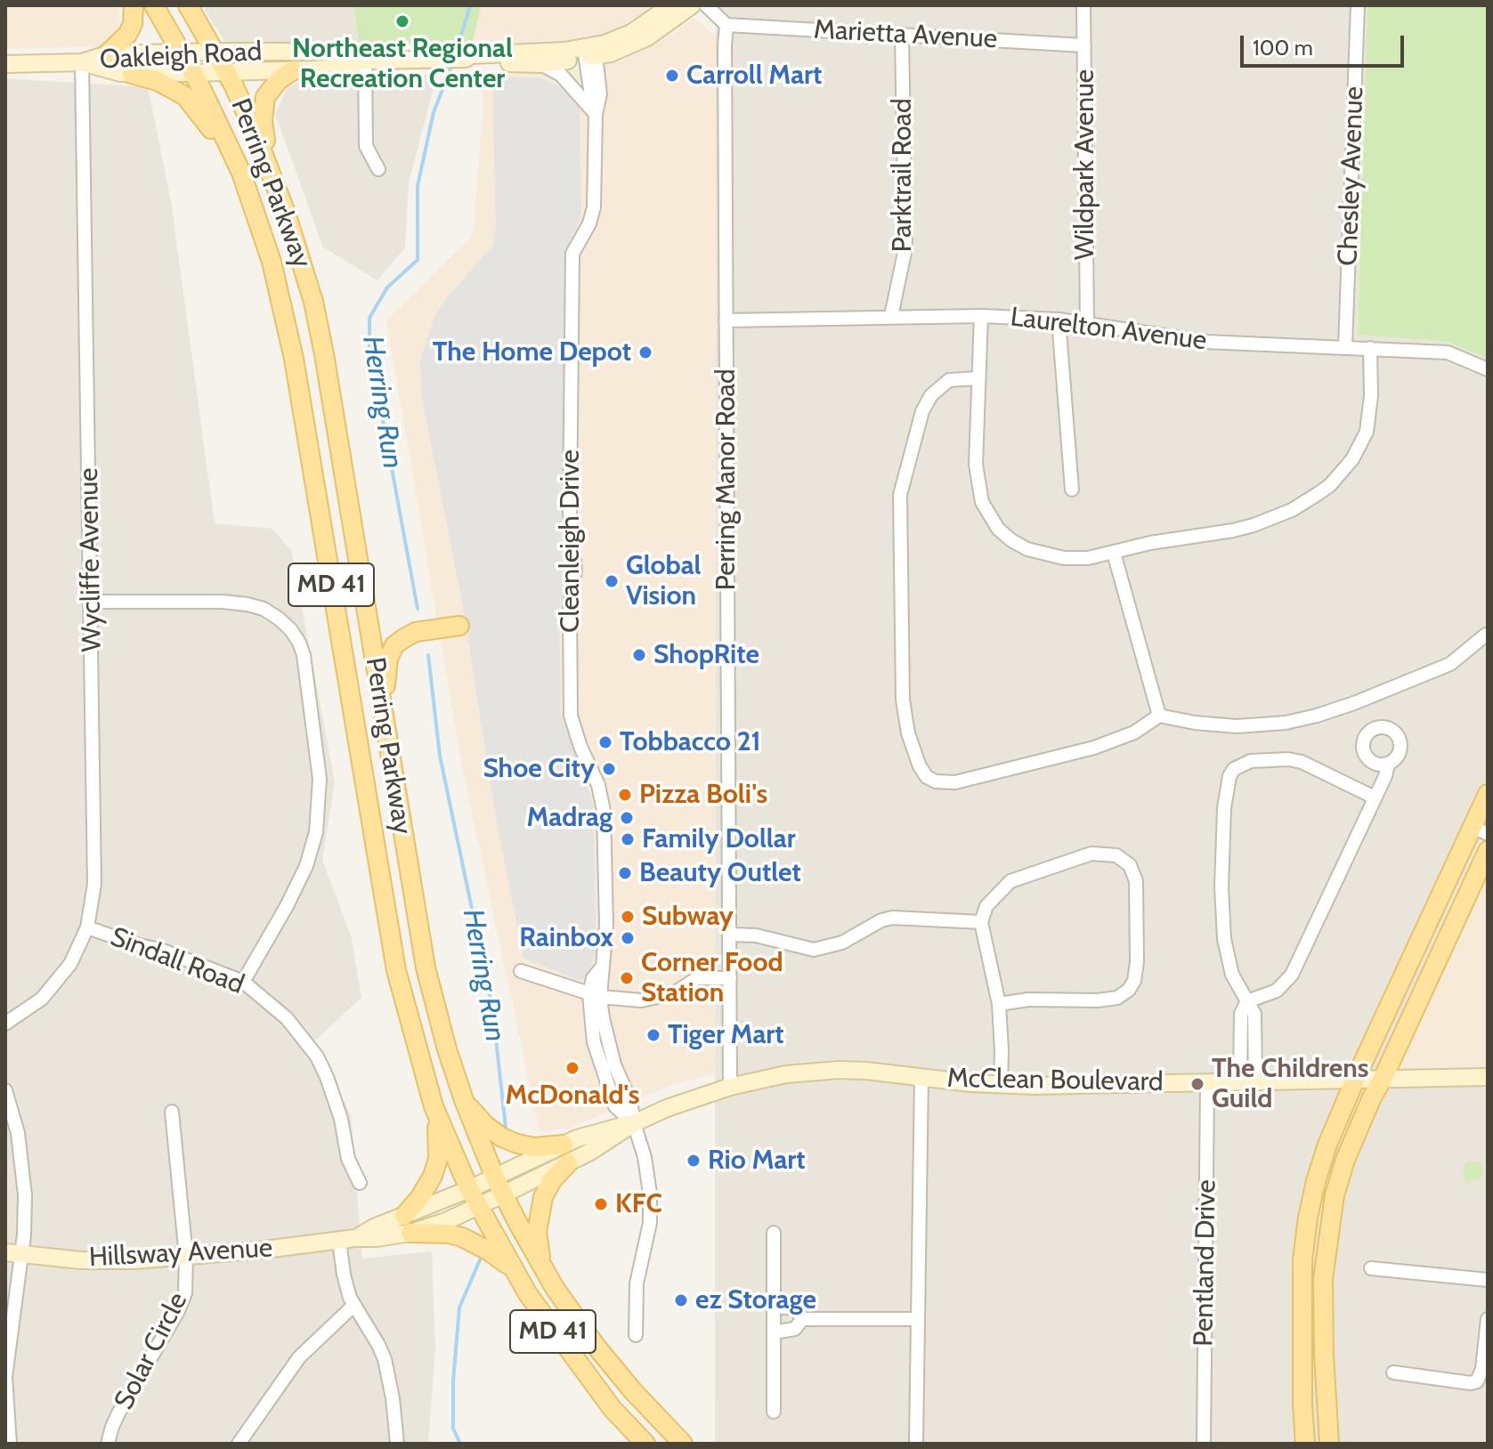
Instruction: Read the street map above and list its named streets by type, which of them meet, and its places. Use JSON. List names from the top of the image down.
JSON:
{
  "streets": {
    "main road": ["Perring Parkway", "MD 41"],
    "street": [
      "Marietta Avenue",
      "Oakleigh Road",
      "Wildpark Avenue",
      "Parktrail Road",
      "Chesley Avenue",
      "Laurelton Avenue",
      "Perring Manor Road",
      "Cleanleigh Drive",
      "Wycliffe Avenue",
      "Sindall Road",
      "McClean Boulevard",
      "Hillsway Avenue",
      "Pentland Drive",
      "Solar Circle"
    ]
  },
  "crossings": [
    ["Marietta Avenue", "Wildpark Avenue"],
    ["Marietta Avenue", "Parktrail Road"],
    ["Marietta Avenue", "Perring Manor Road"],
    ["Oakleigh Road", "Perring Parkway"],
    ["Oakleigh Road", "Cleanleigh Drive"],
    ["Oakleigh Road", "Wycliffe Avenue"],
    ["Wildpark Avenue", "Laurelton Avenue"],
    ["Parktrail Road", "Laurelton Avenue"],
    ["Chesley Avenue", "Laurelton Avenue"],
    ["Perring Parkway", "McClean Boulevard"],
    ["Perring Parkway", "Hillsway Avenue"],
    ["Laurelton Avenue", "Perring Manor Road"],
    ["Perring Manor Road", "McClean Boulevard"],
    ["Cleanleigh Drive", "McClean Boulevard"],
    ["Cleanleigh Drive", "Hillsway Avenue"],
    ["Wycliffe Avenue", "Sindall Road"],
    ["McClean Boulevard", "Hillsway Avenue"],
    ["McClean Boulevard", "Pentland Drive"],
    ["Hillsway Avenue", "Solar Circle"]
  ],
  "water": ["Herring Run"],
  "places": [
    "Northeast Regional Recreation Center",
    "Carroll Mart",
    "The Home Depot",
    "Global Vision",
    "ShopRite",
    "Tobbacco 21",
    "Shoe City",
    "Pizza Boli's",
    "Madrag",
    "Family Dollar",
    "Beauty Outlet",
    "Subway",
    "Rainbox",
    "Corner Food Station",
    "Tiger Mart",
    "McDonald's",
    "The Childrens Guild",
    "Rio Mart",
    "KFC",
    "ez Storage"
  ],
  "scale_bar": "100 m"
}
